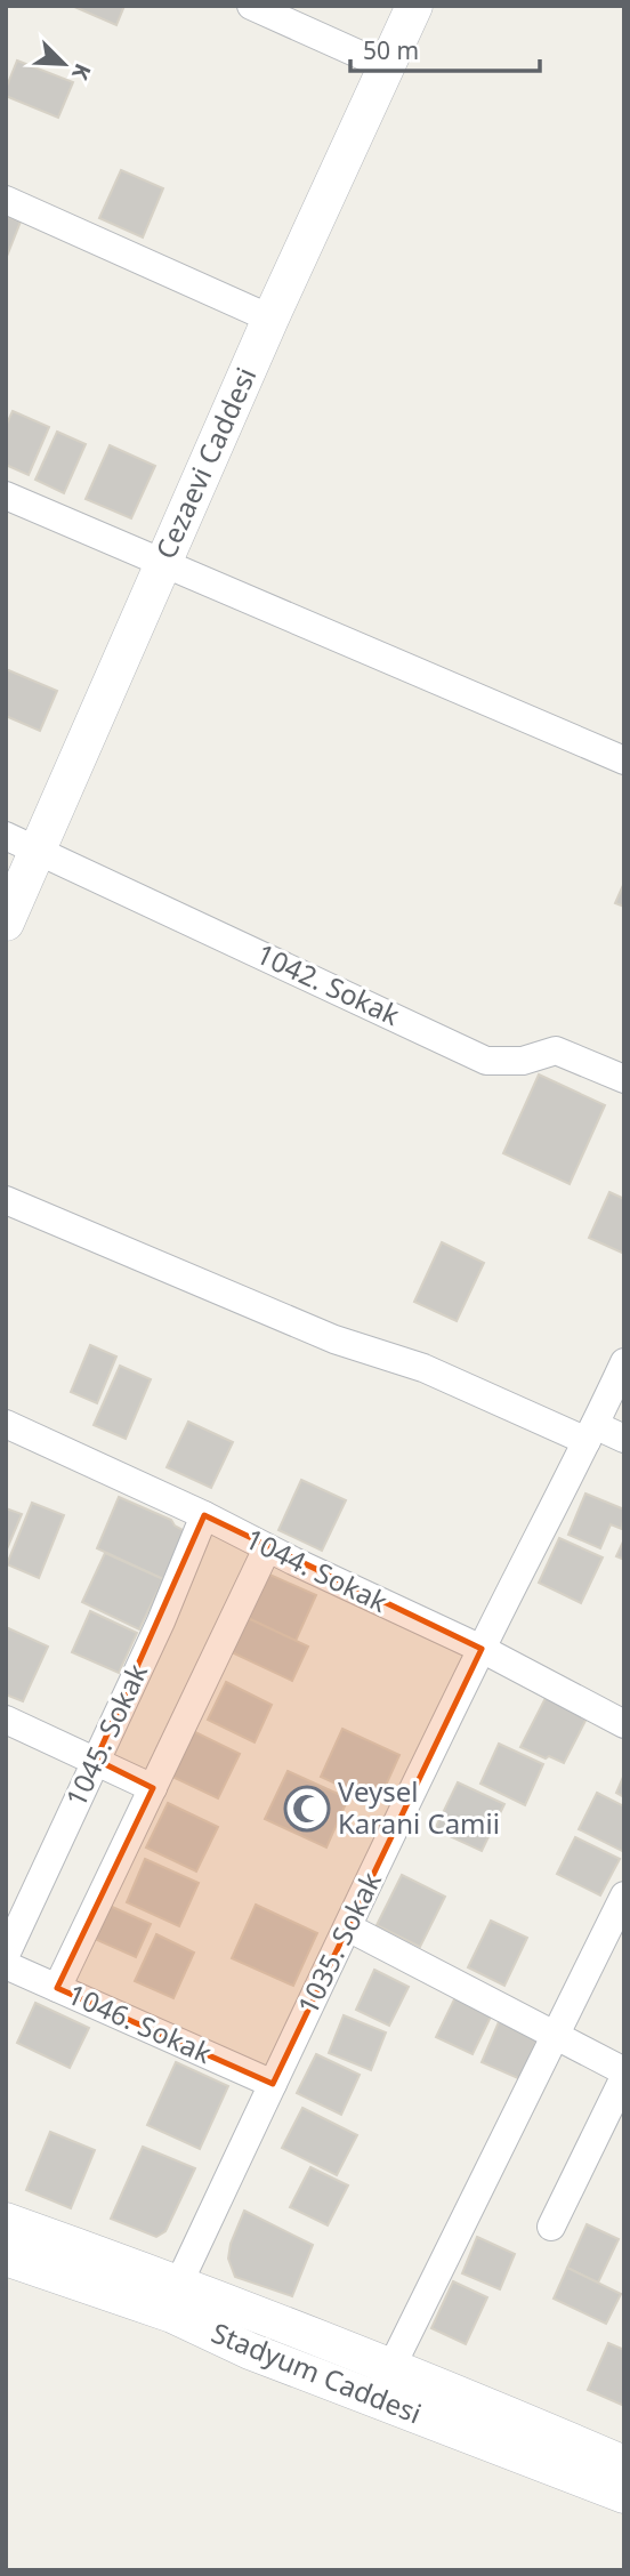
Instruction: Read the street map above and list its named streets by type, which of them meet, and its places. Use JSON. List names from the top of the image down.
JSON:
{
  "streets": {
    "street": [
      "Cezaevi Caddesi",
      "1042. Sokak",
      "1044. Sokak",
      "1045. Sokak",
      "1035. Sokak",
      "1046. Sokak",
      "Stadyum Caddesi"
    ]
  },
  "crossings": [
    ["Cezaevi Caddesi", "1042. Sokak"],
    ["1044. Sokak", "1045. Sokak"],
    ["1044. Sokak", "1035. Sokak"],
    ["1035. Sokak", "1046. Sokak"],
    ["1035. Sokak", "Stadyum Caddesi"]
  ],
  "places": {
    "mosque": ["Veysel Karani Camii"]
  },
  "scale_bar": "50 m",
  "north": "bottom right"
}
